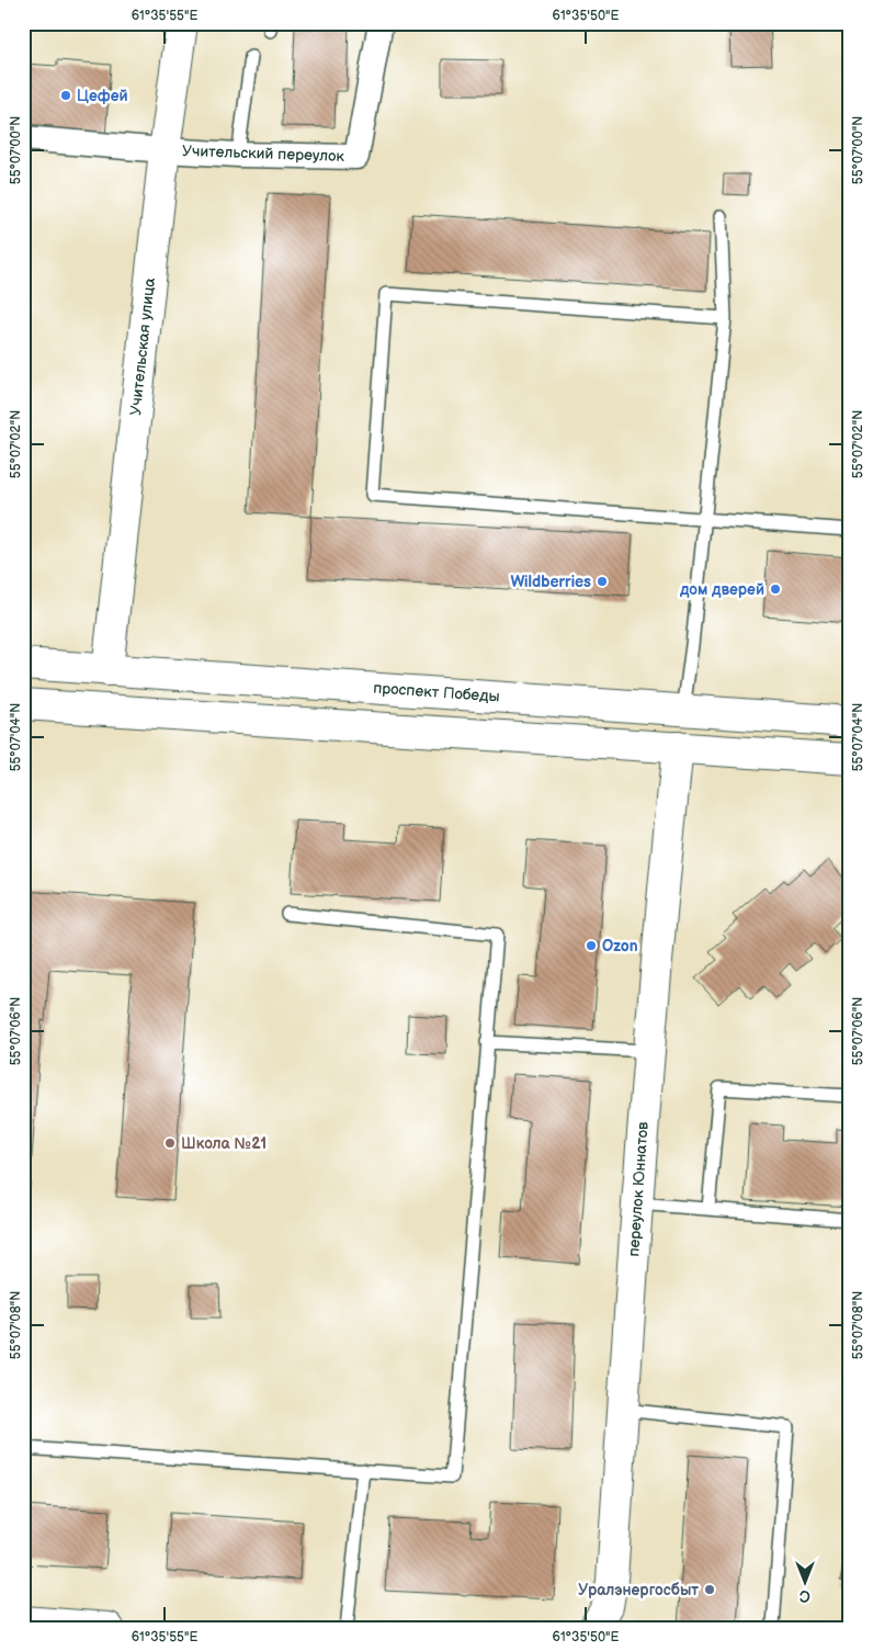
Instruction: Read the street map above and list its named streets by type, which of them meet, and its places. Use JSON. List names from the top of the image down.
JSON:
{
  "streets": {
    "main road": ["Учительская улица", "проспект Победы", "переулок Юннатов"],
    "street": ["Учительский переулок"]
  },
  "crossings": [
    ["Учительский переулок", "Учительская улица"],
    ["Учительская улица", "проспект Победы"],
    ["проспект Победы", "переулок Юннатов"]
  ],
  "places": [
    "Цефей",
    "Wildberries",
    "дом дверей",
    "Ozon",
    "Школа №21",
    "Уралэнергосбыт"
  ],
  "north": "bottom",
  "coordinates": [
    "61°35'55\"E",
    "61°35'50\"E",
    "55°07'00\"N",
    "55°07'02\"N",
    "55°07'04\"N",
    "55°07'06\"N",
    "55°07'08\"N"
  ]
}
